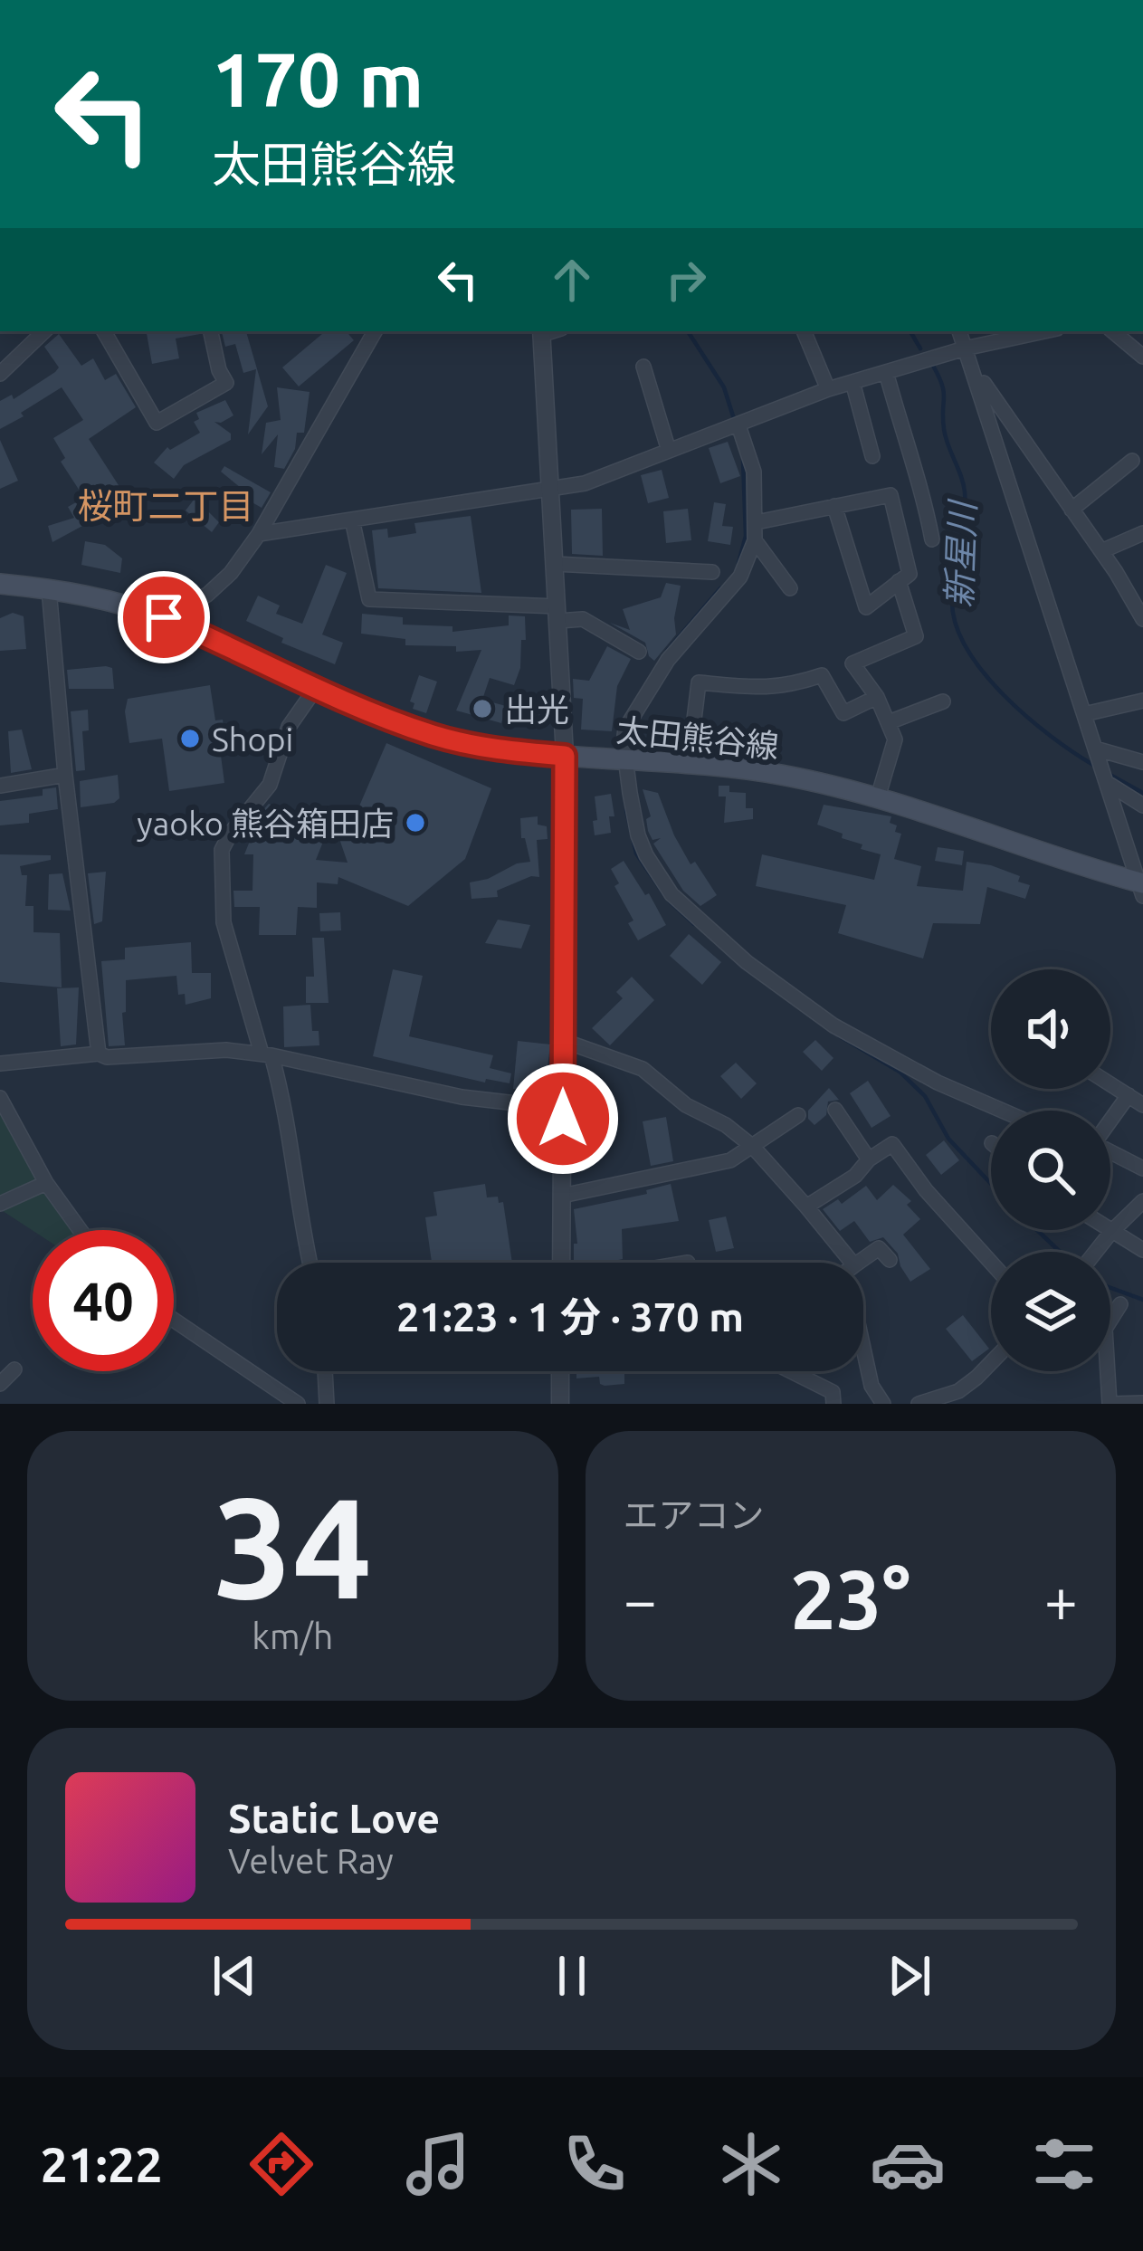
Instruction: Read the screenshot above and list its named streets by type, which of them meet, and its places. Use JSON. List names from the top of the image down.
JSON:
{
  "streets": {
    "main road": ["太田熊谷線"]
  },
  "districts": ["桜町二丁目"],
  "water": ["新星川"],
  "places": ["出光", "Shopi", "yaoko 熊谷箱田店"],
  "page": {
    "turn": ["170 m", "太田熊谷線"],
    "limit": "40",
    "trip": "21:23 · 1 分 · 370 m",
    "tile": [
      ["34", "km/h"],
      "エアコン"
    ],
    "heat": ["−", "23°", "+"],
    "song": ["Static Love", "Velvet Ray"],
    "tabs": "21:22"
  }
}
